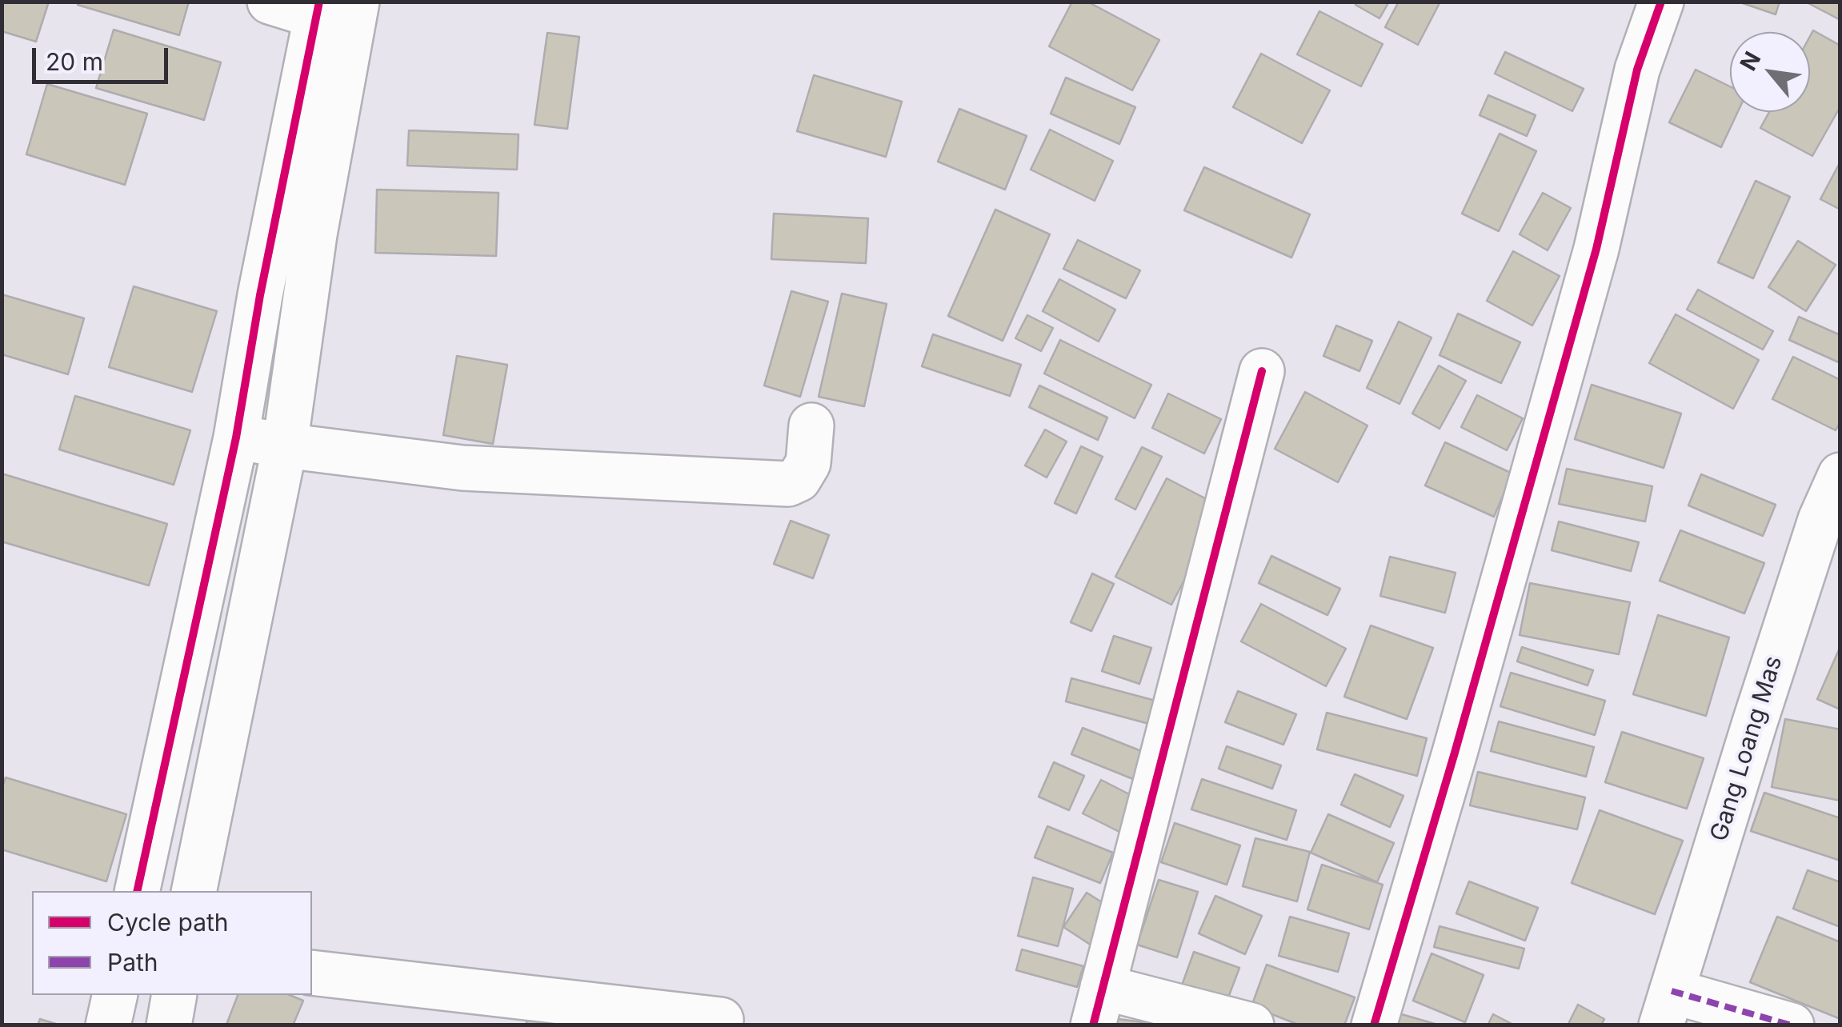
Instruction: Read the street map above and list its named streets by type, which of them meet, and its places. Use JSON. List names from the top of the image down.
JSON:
{
  "streets": {
    "street": ["Gang Loang Mas"]
  },
  "legend": ["Cycle path", "Path"],
  "scale_bar": "20 m",
  "north": "top left"
}
